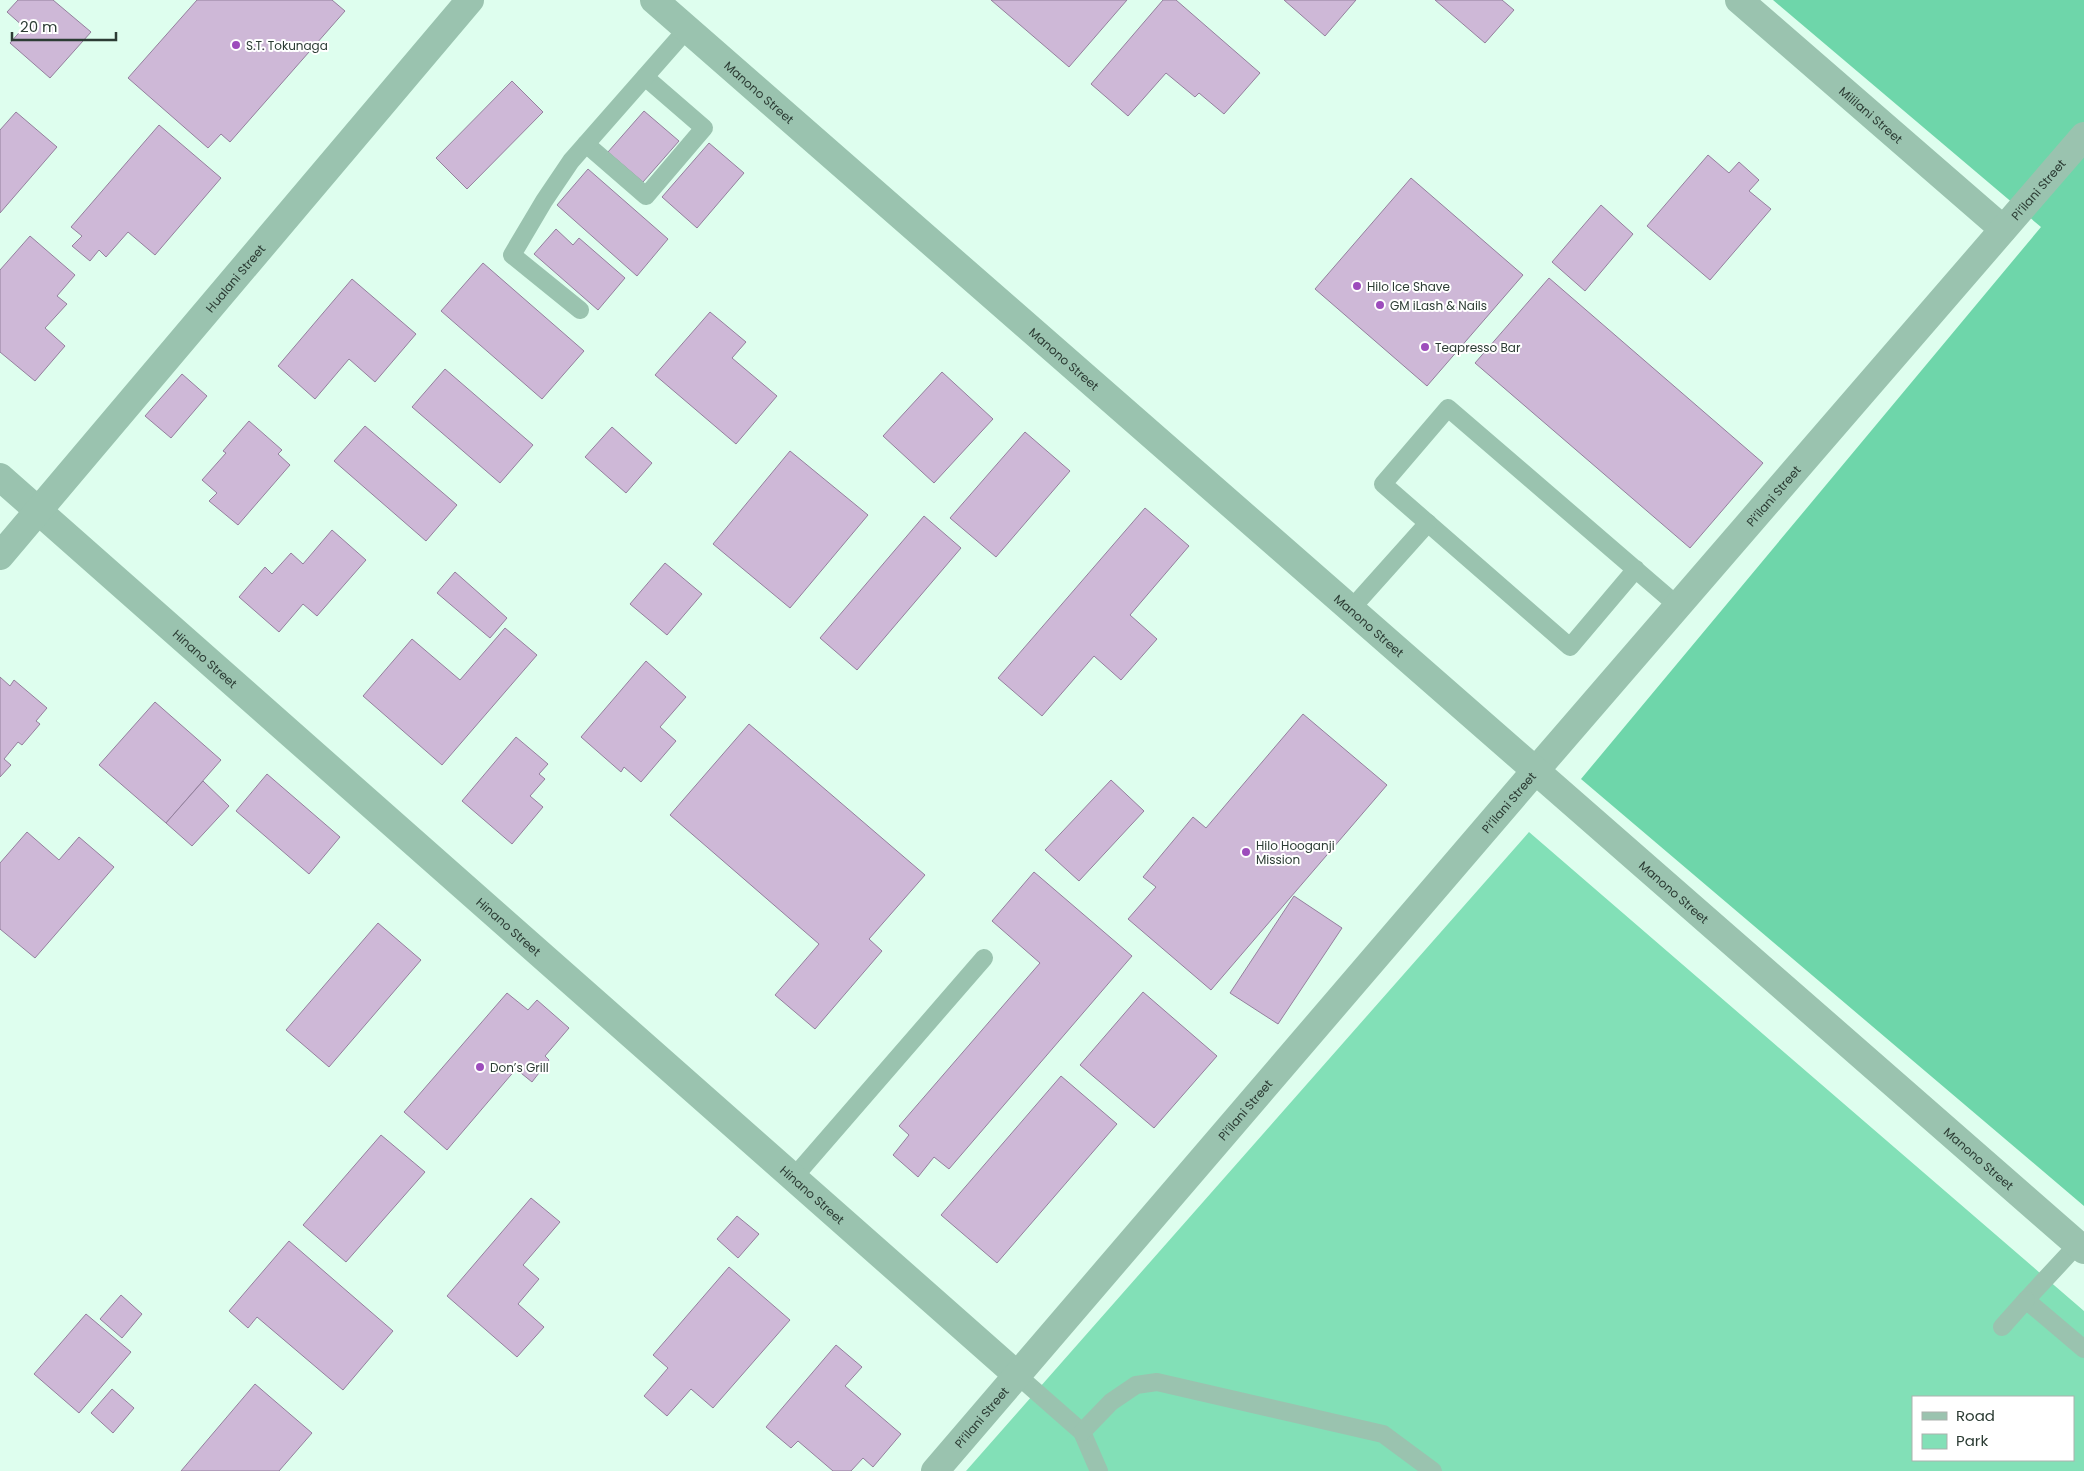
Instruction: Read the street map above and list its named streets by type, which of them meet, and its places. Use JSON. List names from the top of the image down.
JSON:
{
  "streets": {
    "street": [
      "Manono Street",
      "Mililani Street",
      "Pi‘ilani Street",
      "Hualani Street",
      "Hinano Street"
    ]
  },
  "crossings": [
    ["Manono Street", "Pi‘ilani Street"],
    ["Mililani Street", "Pi‘ilani Street"],
    ["Pi‘ilani Street", "Hinano Street"],
    ["Hualani Street", "Hinano Street"]
  ],
  "places": [
    "S.T. Tokunaga",
    "Hilo Ice Shave",
    "GM iLash & Nails",
    "Teapresso Bar",
    "Hilo Hooganji Mission",
    "Don’s Grill"
  ],
  "legend": ["Road", "Park"],
  "scale_bar": "20 m"
}
